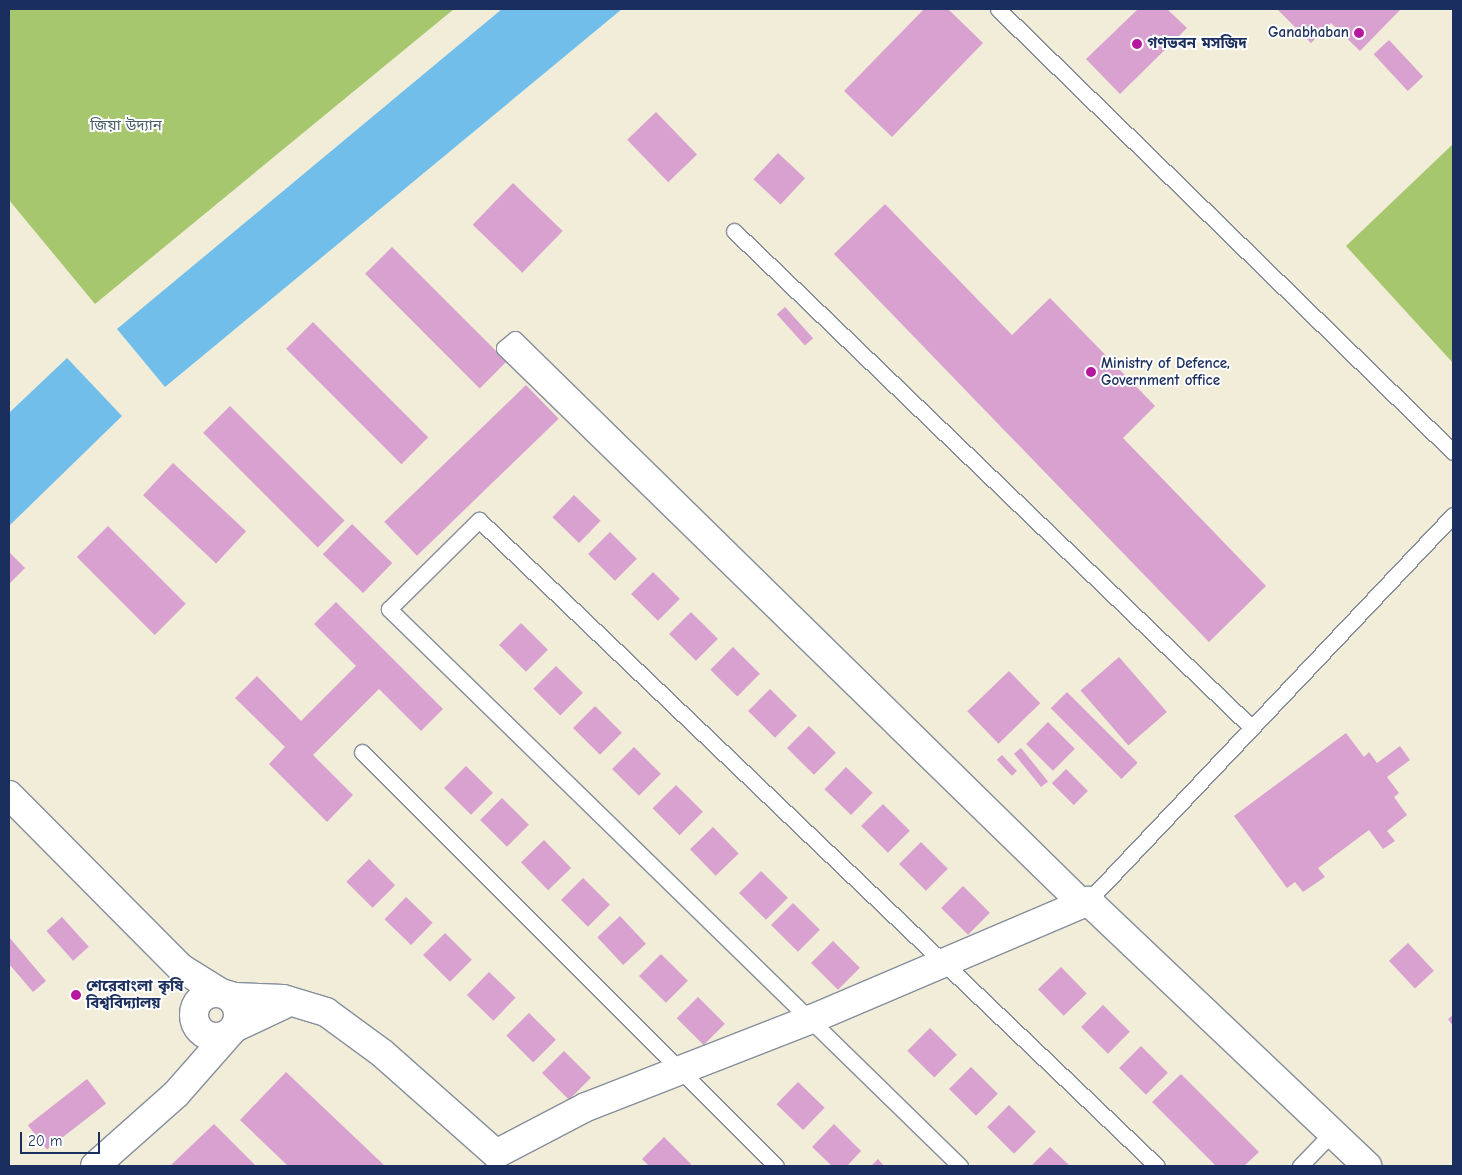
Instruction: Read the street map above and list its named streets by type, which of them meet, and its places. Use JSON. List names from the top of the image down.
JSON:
{
  "parks": ["জিয়া উদ্যান"],
  "places": [
    "Ganabhaban",
    "গণভবন মসজিদ",
    "Ministry of Defence, Government office",
    "শেরেবাংলা কৃষি বিশ্ববিদ্যালয়"
  ],
  "scale_bar": "20 m"
}
